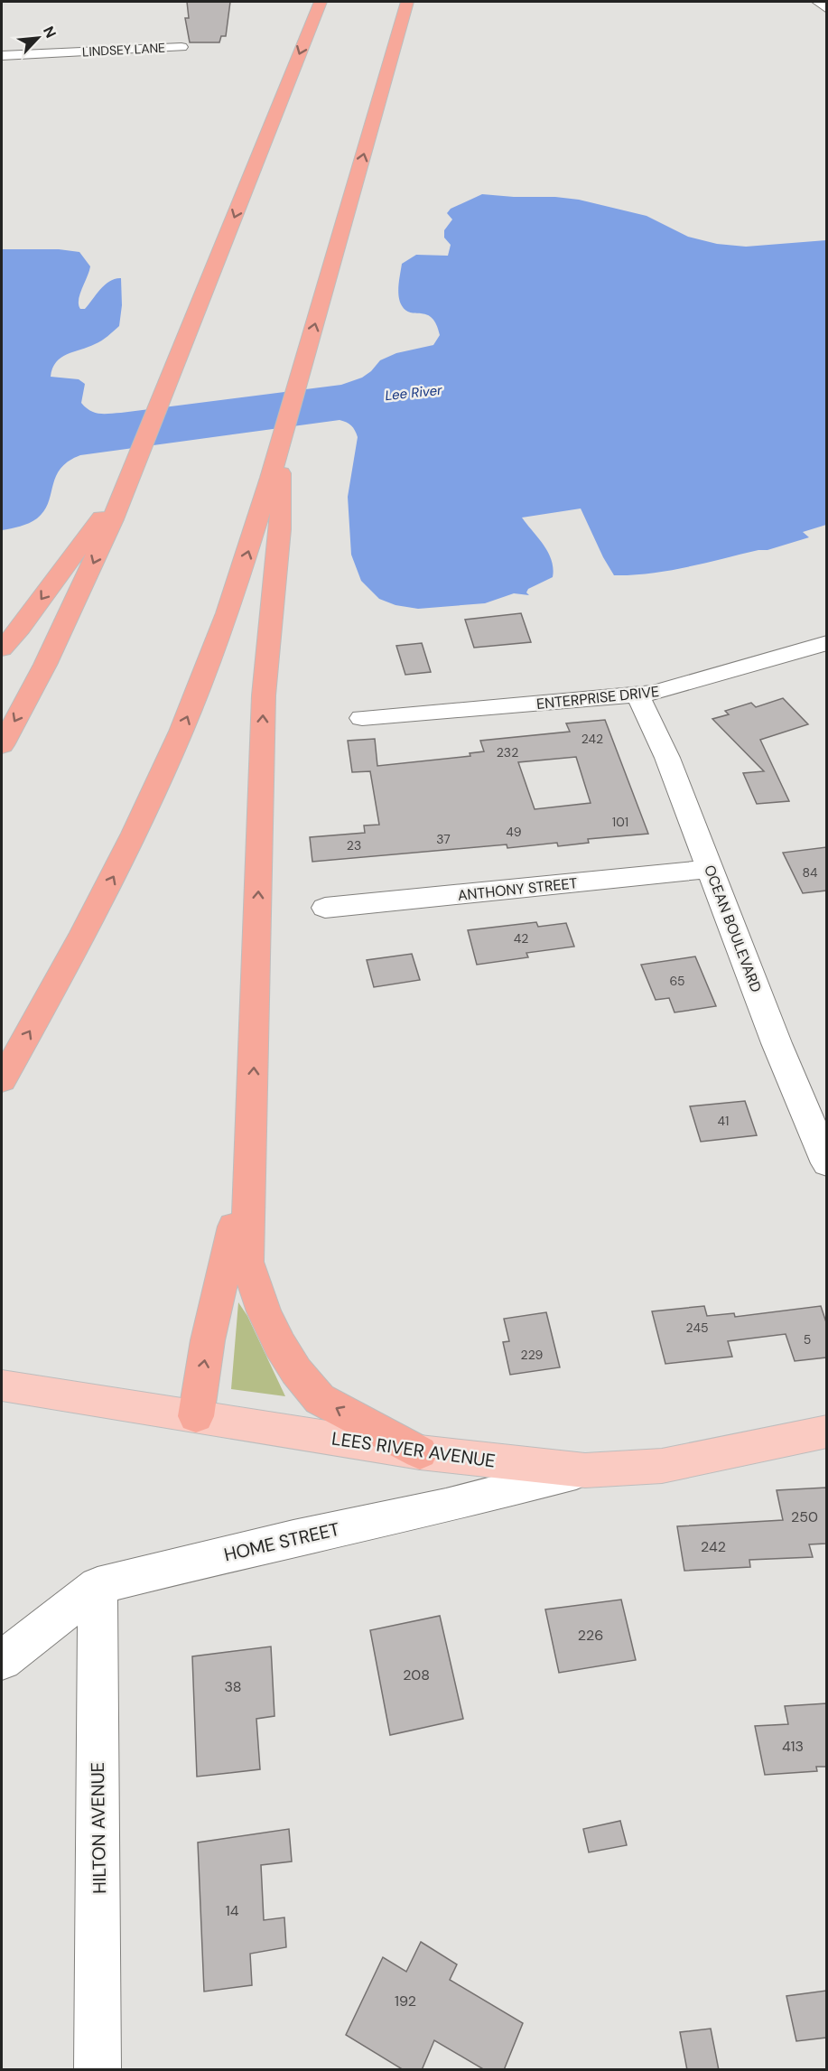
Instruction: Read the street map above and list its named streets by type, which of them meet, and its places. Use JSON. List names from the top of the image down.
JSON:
{
  "streets": {
    "main road": ["LEES RIVER AVENUE"],
    "street": [
      "LINDSEY LANE",
      "ENTERPRISE DRIVE",
      "ANTHONY STREET",
      "OCEAN BOULEVARD",
      "HOME STREET",
      "HILTON AVENUE"
    ]
  },
  "crossings": [
    ["ENTERPRISE DRIVE", "OCEAN BOULEVARD"],
    ["ANTHONY STREET", "OCEAN BOULEVARD"],
    ["LEES RIVER AVENUE", "HOME STREET"],
    ["HOME STREET", "HILTON AVENUE"]
  ],
  "water": ["Lee River"],
  "house_numbers": [
    "242",
    "232",
    "101",
    "49",
    "37",
    "23",
    "84",
    "42",
    "65",
    "41",
    "245",
    "5",
    "229",
    "250",
    "242",
    "226",
    "208",
    "38",
    "413",
    "14",
    "192"
  ],
  "north": "top right"
}
